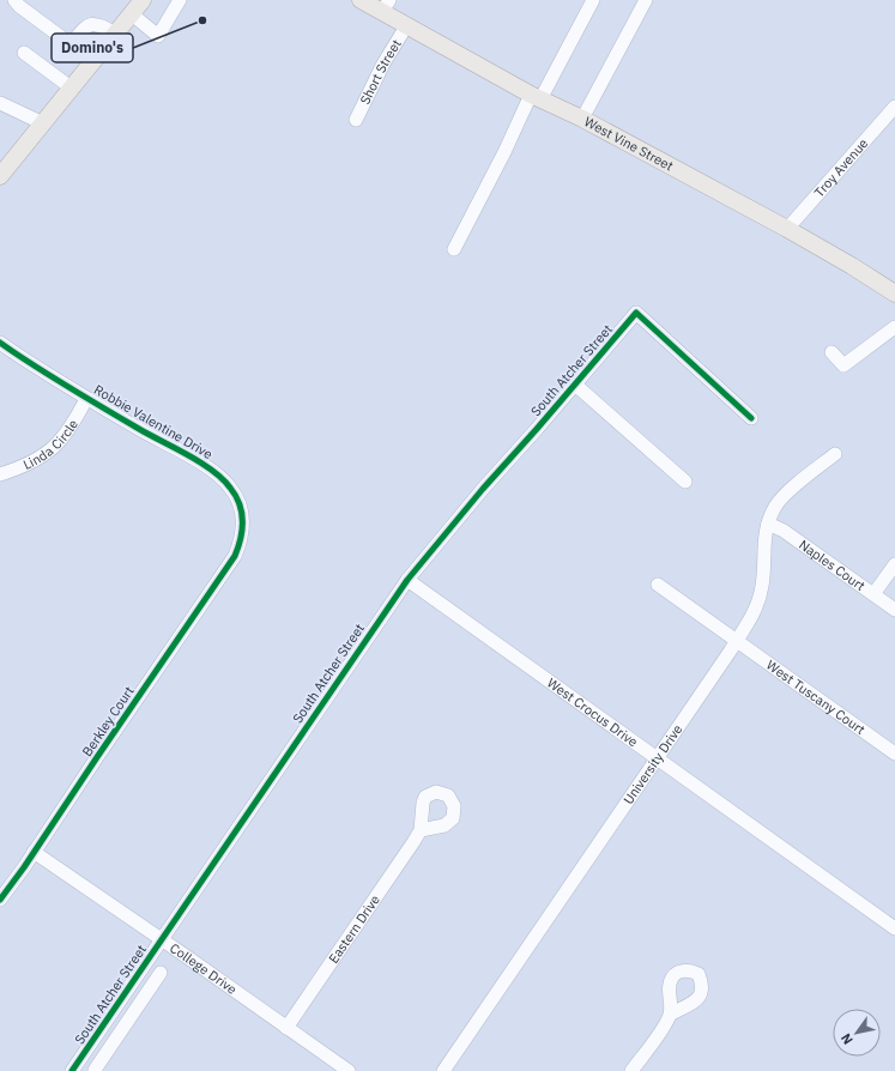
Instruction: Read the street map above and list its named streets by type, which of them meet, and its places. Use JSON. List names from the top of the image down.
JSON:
{
  "streets": {
    "main road": ["West Vine Street"],
    "street": [
      "Short Street",
      "Troy Avenue",
      "South Atcher Street",
      "Robbie Valentine Drive",
      "Linda Circle",
      "Naples Court",
      "West Tuscany Court",
      "West Crocus Drive",
      "Berkley Court",
      "University Drive",
      "Eastern Drive",
      "College Drive"
    ]
  },
  "crossings": [
    ["Short Street", "West Vine Street"],
    ["West Vine Street", "Troy Avenue"],
    ["South Atcher Street", "West Crocus Drive"],
    ["South Atcher Street", "College Drive"],
    ["Robbie Valentine Drive", "Linda Circle"],
    ["Robbie Valentine Drive", "Berkley Court"],
    ["Naples Court", "University Drive"],
    ["West Tuscany Court", "University Drive"],
    ["West Crocus Drive", "University Drive"],
    ["Berkley Court", "College Drive"],
    ["Eastern Drive", "College Drive"]
  ],
  "places": ["Domino's"],
  "north": "bottom left"
}
